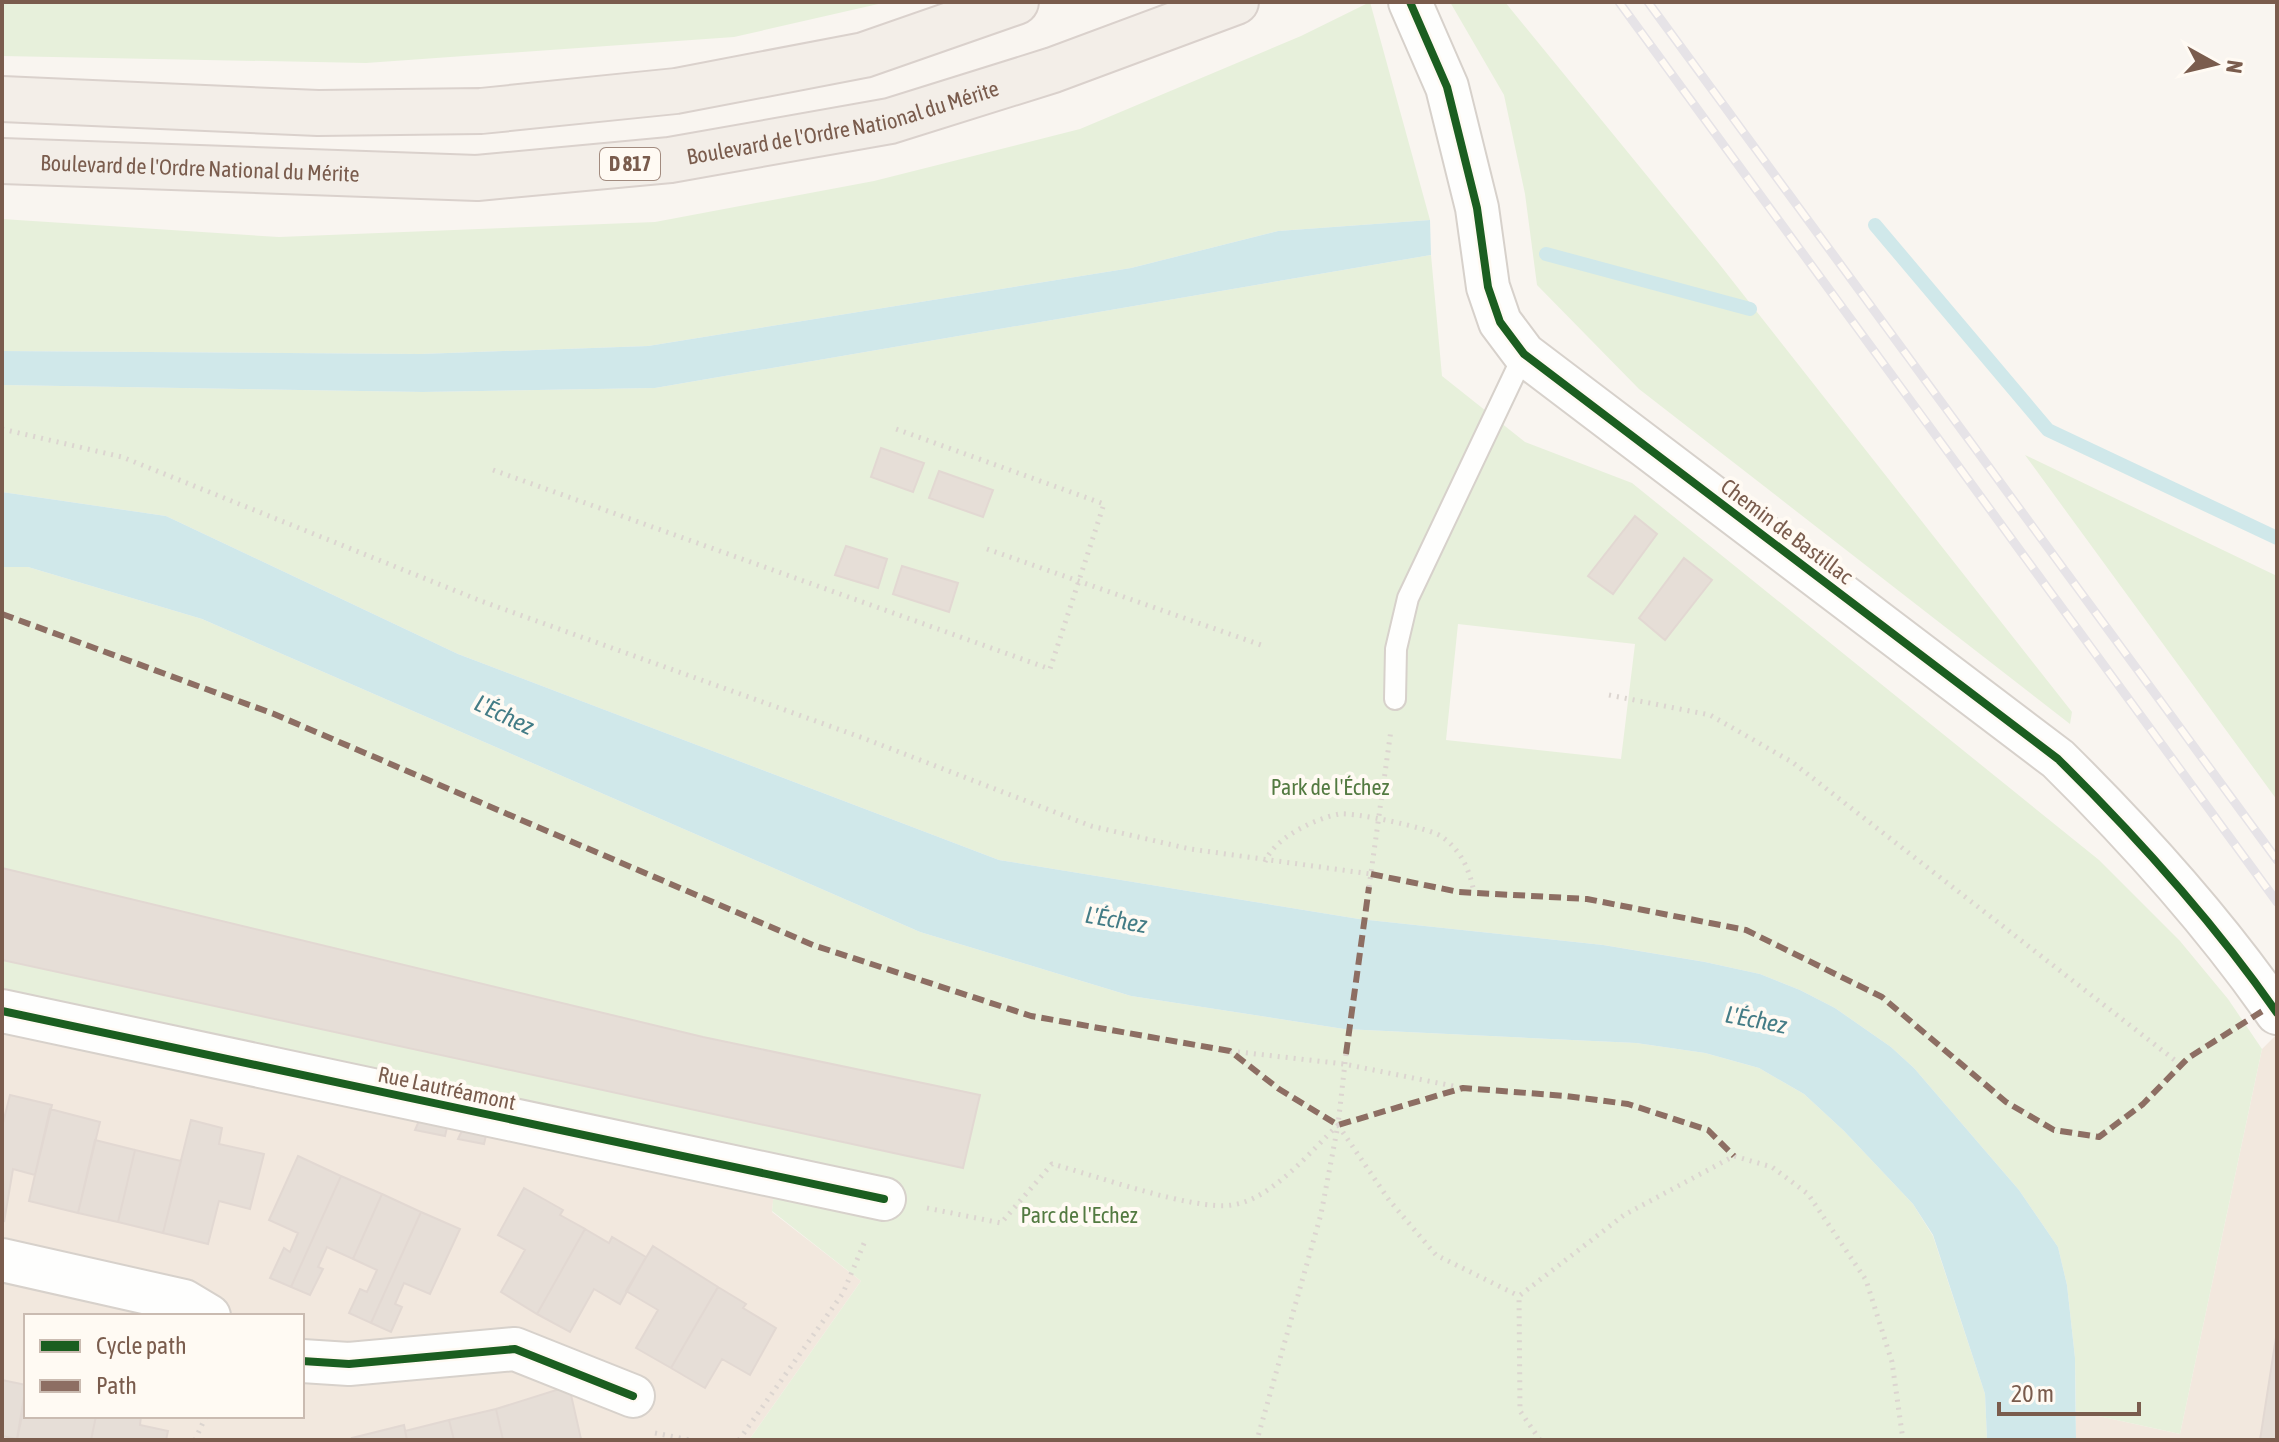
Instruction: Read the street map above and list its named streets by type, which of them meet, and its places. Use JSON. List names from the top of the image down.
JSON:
{
  "streets": {
    "main road": ["Boulevard de l'Ordre National du Mérite", "D 817"],
    "street": ["Chemin de Bastillac", "Rue Lautréamont"]
  },
  "water": ["L'Échez"],
  "parks": ["Park de l'Échez", "Parc de l'Echez"],
  "legend": ["Cycle path", "Path"],
  "scale_bar": "20 m",
  "north": "right"
}
